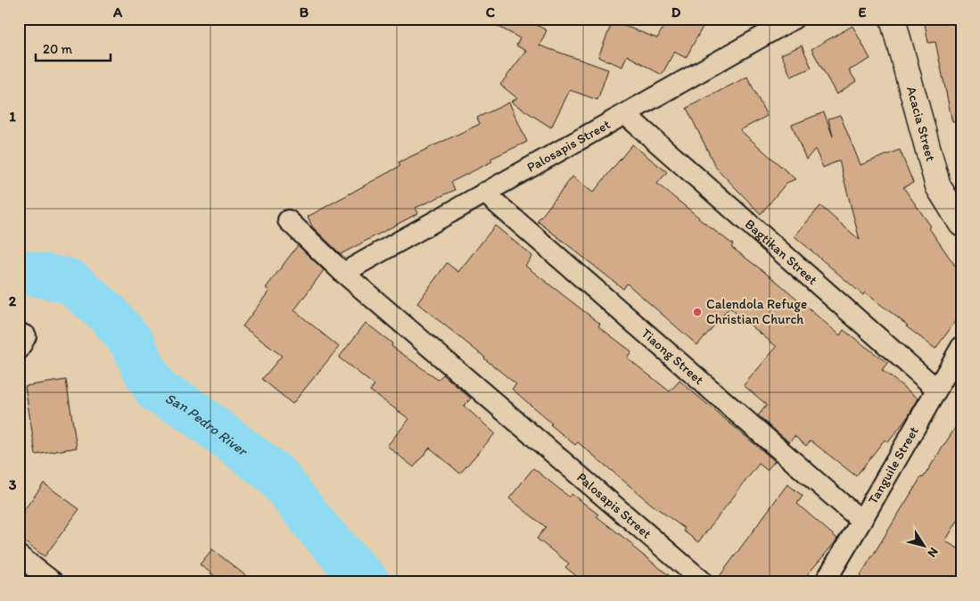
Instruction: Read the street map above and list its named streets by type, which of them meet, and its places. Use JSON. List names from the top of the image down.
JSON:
{
  "streets": {
    "main road": ["Acacia Street"],
    "street": [
      "Palosapis Street",
      "Bagtikan Street",
      "Tiaong Street",
      "Tanguile Street"
    ]
  },
  "crossings": [
    ["Palosapis Street", "Bagtikan Street"],
    ["Palosapis Street", "Tiaong Street"],
    ["Bagtikan Street", "Tanguile Street"],
    ["Tiaong Street", "Tanguile Street"]
  ],
  "water": ["San Pedro River"],
  "places": ["Calendola Refuge Christian Church"],
  "scale_bar": "20 m",
  "north": "bottom right",
  "grid": {
    "columns": [
      "A",
      "B",
      "C",
      "D",
      "E"
    ],
    "rows": ["1", "2", "3"]
  }
}
